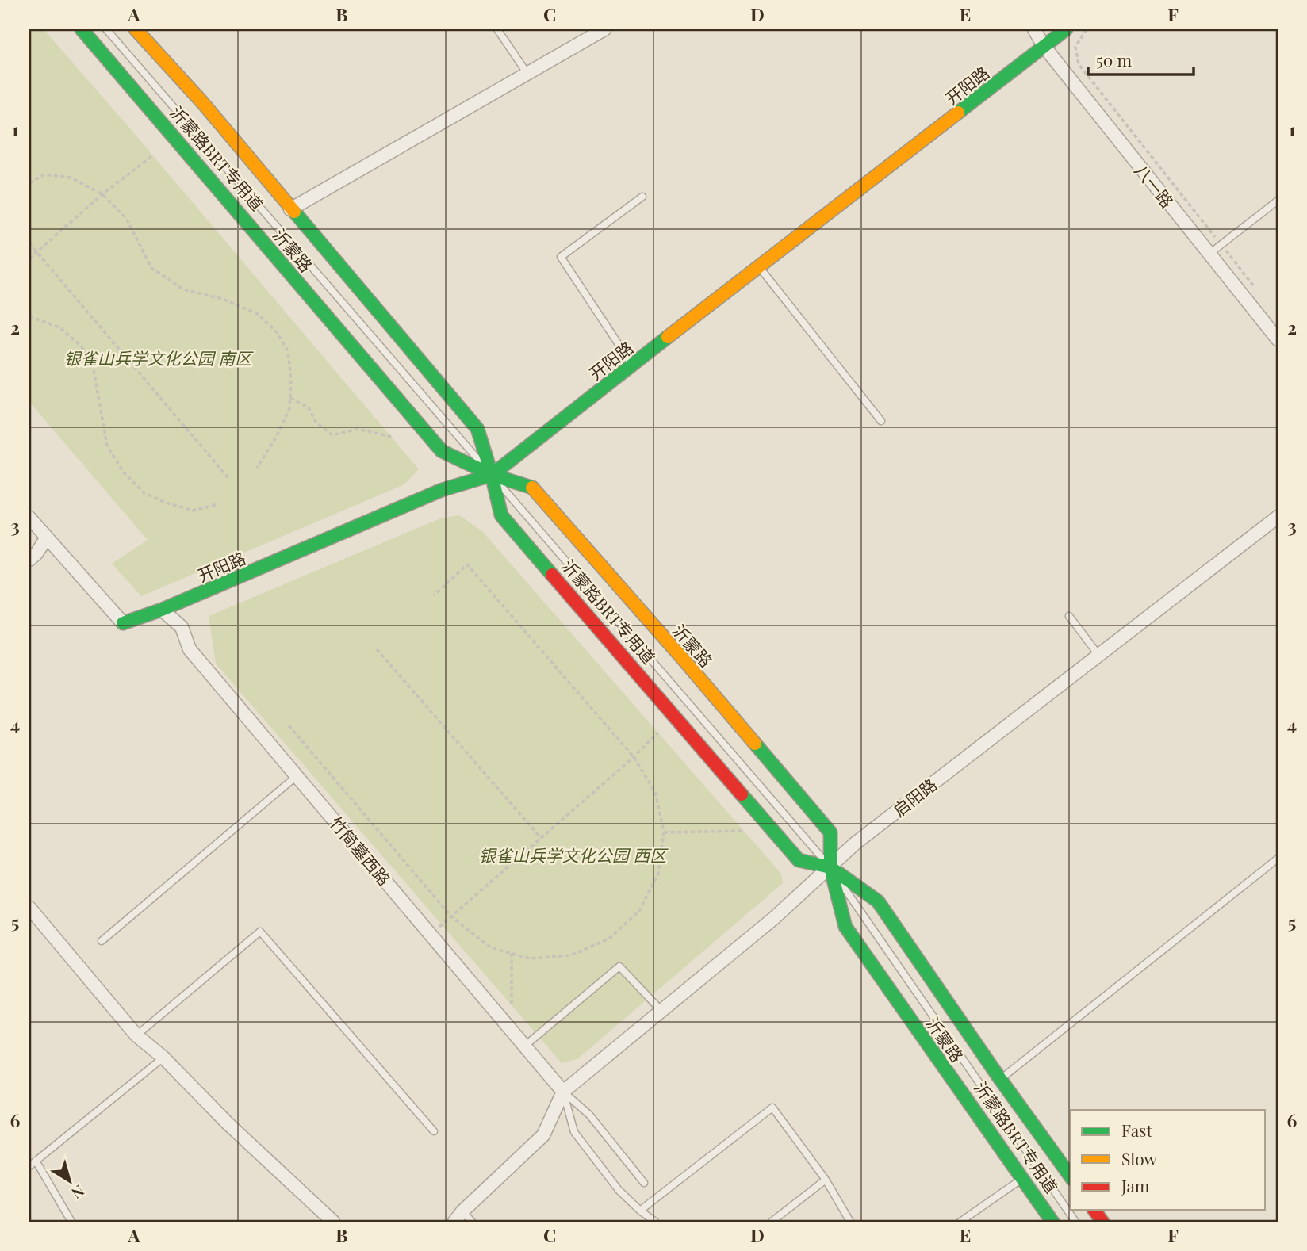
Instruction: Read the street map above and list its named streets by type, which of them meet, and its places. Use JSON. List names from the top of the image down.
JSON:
{
  "streets": {
    "main road": ["开阳路", "沂蒙路"],
    "street": ["八一路", "启阳路", "竹简墓西路"],
    "lane": ["沂蒙路BRT专用道"]
  },
  "crossings": [
    ["开阳路", "沂蒙路BRT专用道"],
    ["开阳路", "八一路"],
    ["开阳路", "沂蒙路"],
    ["开阳路", "竹简墓西路"],
    ["沂蒙路BRT专用道", "沂蒙路"],
    ["沂蒙路BRT专用道", "启阳路"],
    ["沂蒙路", "启阳路"],
    ["启阳路", "竹简墓西路"]
  ],
  "parks": ["银雀山兵学文化公园 南区", "银雀山兵学文化公园 西区"],
  "legend": ["Fast", "Slow", "Jam"],
  "scale_bar": "50 m",
  "north": "bottom right",
  "grid": {
    "columns": [
      "A",
      "B",
      "C",
      "D",
      "E",
      "F"
    ],
    "rows": [
      "1",
      "2",
      "3",
      "4",
      "5",
      "6"
    ]
  }
}
